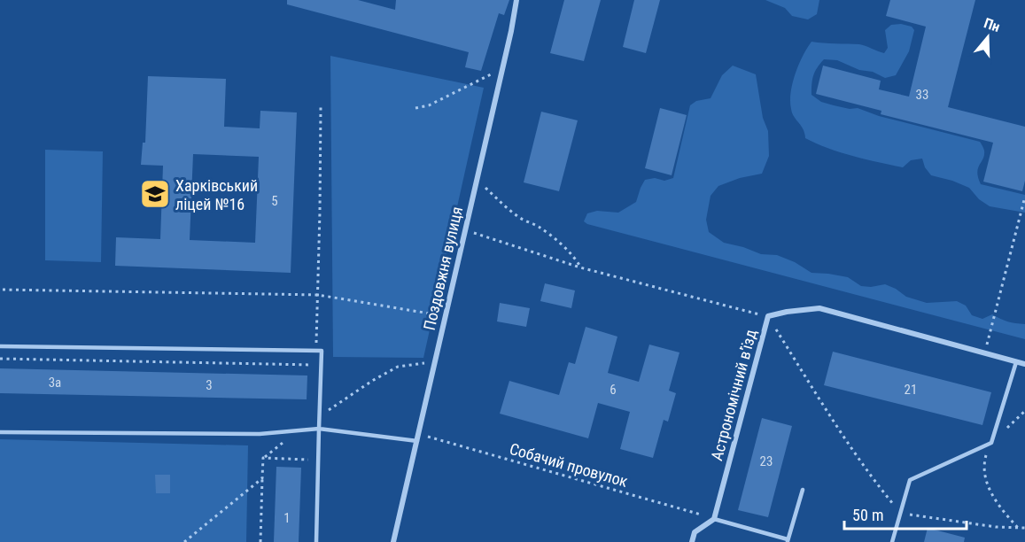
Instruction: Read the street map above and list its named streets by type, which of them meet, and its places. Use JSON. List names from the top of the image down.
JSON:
{
  "streets": {
    "street": ["Поздовжня вулиця", "Астрономічний в'їзд"],
    "path": ["Собачий провулок"]
  },
  "crossings": [
    ["Поздовжня вулиця", "Собачий провулок"],
    ["Астрономічний в'їзд", "Собачий провулок"]
  ],
  "places": {
    "school or university": ["Харківський ліцей №16"]
  },
  "house_numbers": [
    "33",
    "5",
    "3а",
    "3",
    "6",
    "21",
    "23",
    "1"
  ],
  "scale_bar": "50 m",
  "north": "top"
}
